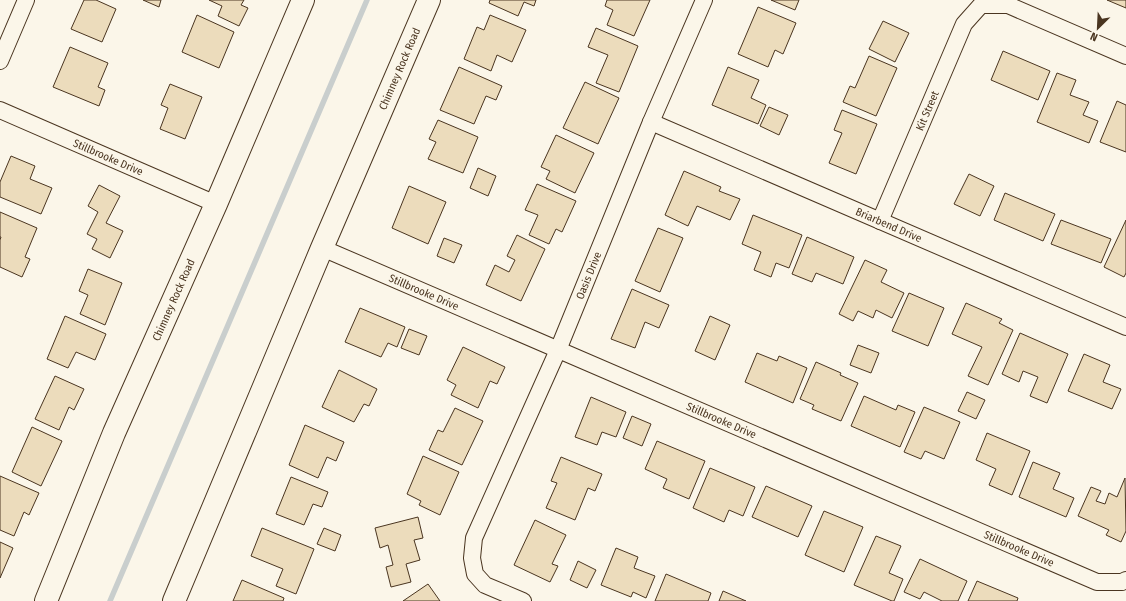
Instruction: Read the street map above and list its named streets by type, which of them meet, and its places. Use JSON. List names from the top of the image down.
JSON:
{
  "streets": {
    "main road": ["Chimney Rock Road"],
    "street": [
      "Kit Street",
      "Stillbrooke Drive",
      "Briarbend Drive",
      "Oasis Drive"
    ]
  },
  "crossings": [
    ["Chimney Rock Road", "Stillbrooke Drive"],
    ["Kit Street", "Briarbend Drive"],
    ["Stillbrooke Drive", "Oasis Drive"],
    ["Briarbend Drive", "Oasis Drive"]
  ],
  "north": "bottom left"
}
